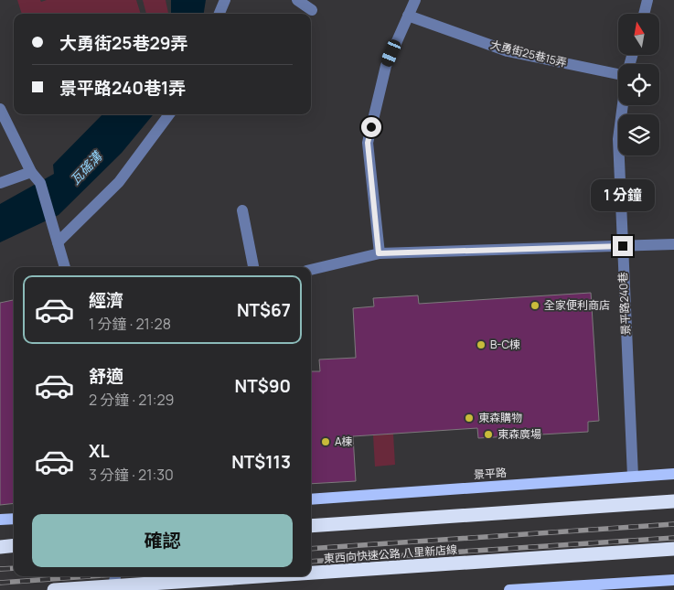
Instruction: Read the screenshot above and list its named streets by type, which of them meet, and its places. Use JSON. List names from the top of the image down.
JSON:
{
  "streets": {
    "highway": ["東西向快速公路 八里新店線"],
    "main road": ["景平路"],
    "lane": ["大勇街25巷15弄", "景平路240巷"]
  },
  "crossings": [
    ["景平路240巷", "景平路"]
  ],
  "water": ["瓦磘溝"],
  "places": [
    "全家便利商店",
    "B-C棟",
    "東森購物",
    "東森廣場",
    "A棟"
  ],
  "north": "top",
  "page": {
    "banner": ["大勇街25巷29弄", "景平路240巷1弄"],
    "bubble": "1 分鐘",
    "list": [
      {
        "name": "經濟",
        "note": "1 分鐘 · 21:28",
        "value": "NT$67"
      },
      {
        "name": "舒適",
        "note": "2 分鐘 · 21:29",
        "value": "NT$90"
      },
      {
        "name": "XL",
        "note": "3 分鐘 · 21:30",
        "value": "NT$113"
      }
    ],
    "buttons": "確認"
  }
}
